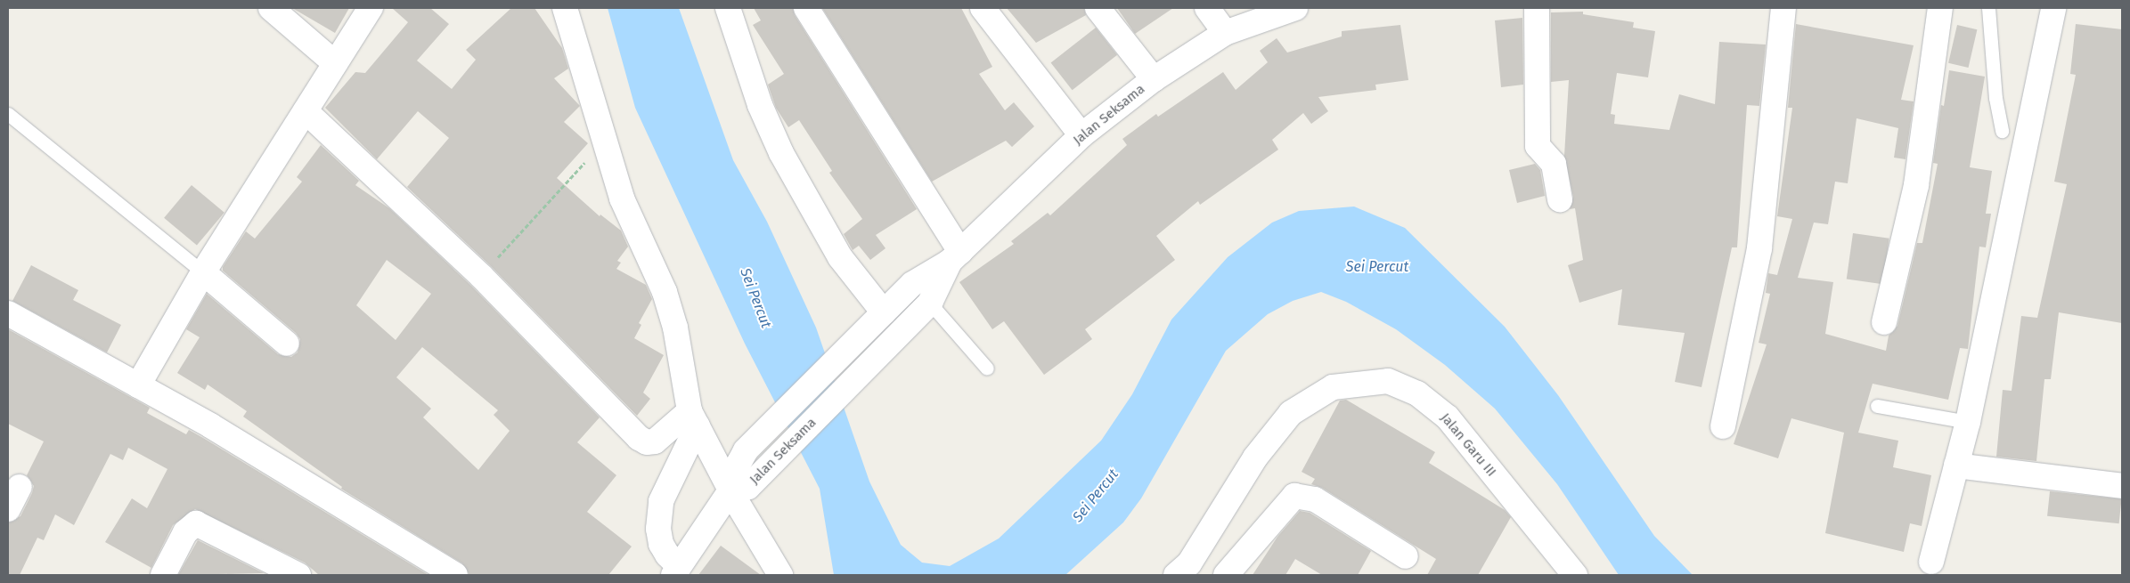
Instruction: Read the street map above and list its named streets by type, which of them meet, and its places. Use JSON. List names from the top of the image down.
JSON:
{
  "streets": {
    "street": ["Jalan Seksama", "Jalan Garu III"]
  },
  "water": ["Sei Percut"]
}
